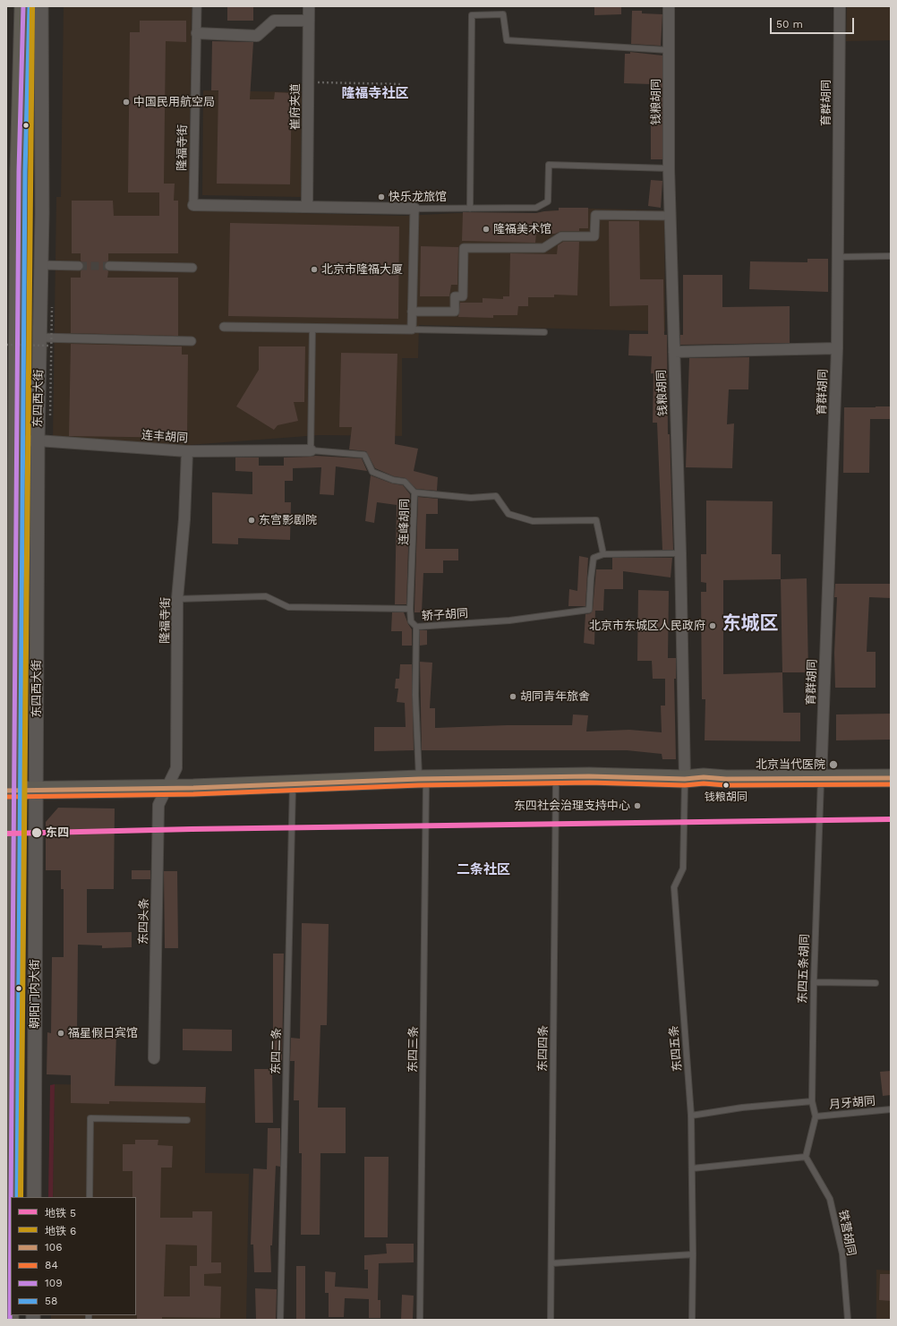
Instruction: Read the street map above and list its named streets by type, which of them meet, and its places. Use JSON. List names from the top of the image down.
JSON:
{
  "streets": {
    "main road": ["东四西大街", "朝阳门内大街"],
    "street": [
      "钱粮胡同",
      "育群胡同",
      "崔府夹道",
      "隆福寺街",
      "连丰胡同",
      "东四头条"
    ],
    "lane": [
      "连峰胡同",
      "轿子胡同",
      "东四五条胡同",
      "东四四条",
      "东四五条",
      "东四三条",
      "东四二条",
      "月牙胡同",
      "铁营胡同"
    ]
  },
  "crossings": [
    ["钱粮胡同", "东四五条"],
    ["育群胡同", "东四五条胡同"],
    ["隆福寺街", "连丰胡同"],
    ["隆福寺街", "轿子胡同"],
    ["隆福寺街", "东四头条"],
    ["东四西大街", "连丰胡同"],
    ["东四西大街", "朝阳门内大街"],
    ["连丰胡同", "连峰胡同"],
    ["连峰胡同", "轿子胡同"],
    ["轿子胡同", "东四三条"],
    ["东四五条胡同", "月牙胡同"],
    ["东四五条胡同", "铁营胡同"]
  ],
  "districts": ["隆福寺社区", "东城区", "二条社区"],
  "places": [
    "中国民用航空局",
    "快乐龙旅馆",
    "隆福美术馆",
    "北京市隆福大厦",
    "东宫影剧院",
    "北京市东城区人民政府",
    "胡同青年旅舍",
    "北京当代医院",
    "钱粮胡同",
    "东四社会治理支持中心",
    "东四",
    "福星假日宾馆"
  ],
  "lines": [
    "metro line 6",
    "transit line 109",
    "transit line 58",
    "transit line 106",
    "transit line 84",
    "metro line 5"
  ],
  "legend": [
    "地铁 5",
    "地铁 6",
    "106",
    "84",
    "109",
    "58"
  ],
  "scale_bar": "50 m"
}
